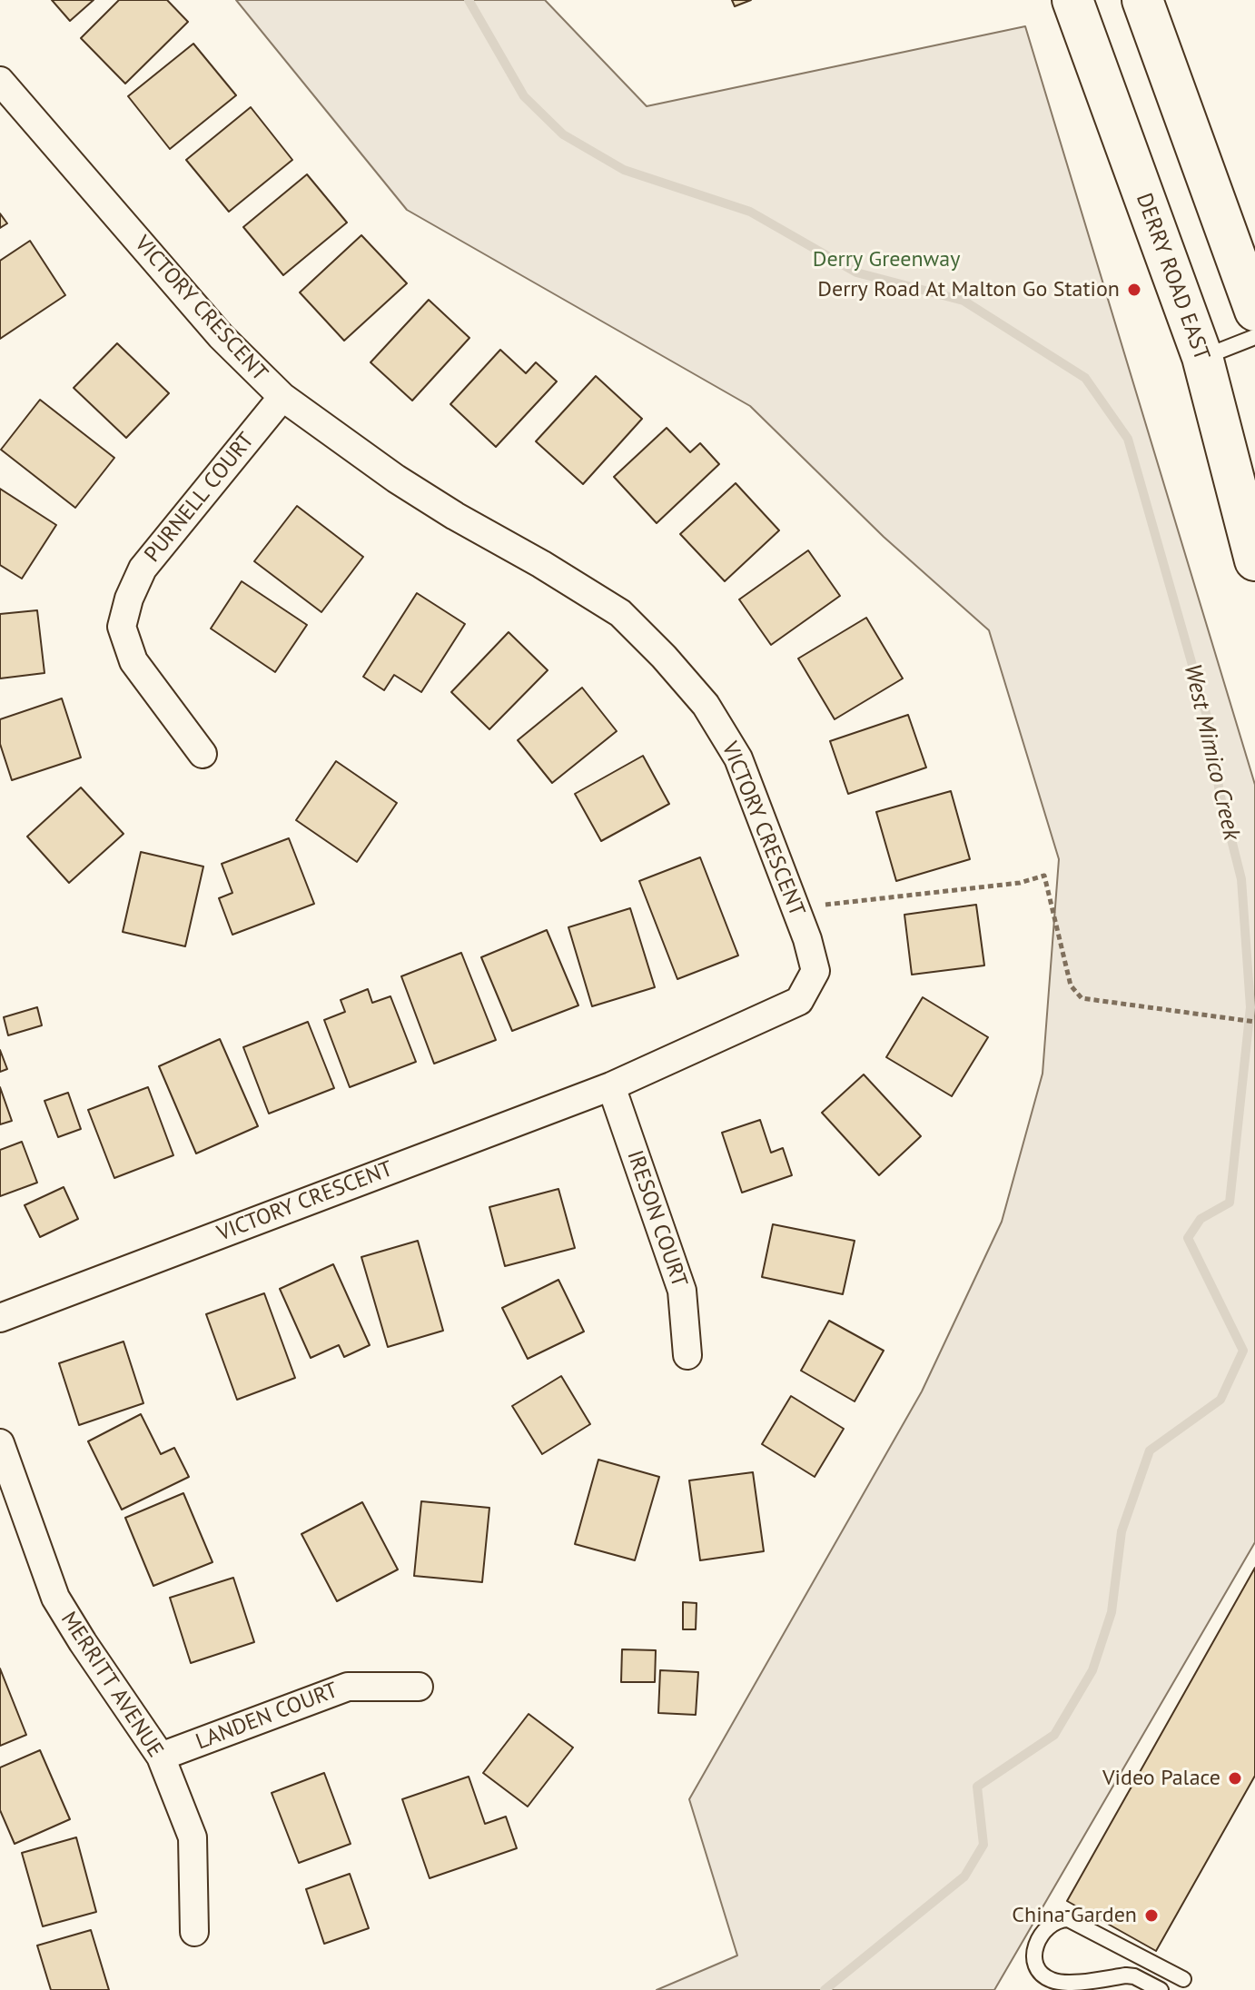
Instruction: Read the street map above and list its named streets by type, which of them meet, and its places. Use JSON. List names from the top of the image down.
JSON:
{
  "streets": {
    "main road": ["DERRY ROAD EAST"],
    "street": [
      "VICTORY CRESCENT",
      "PURNELL COURT",
      "IRESON COURT",
      "MERRITT AVENUE",
      "LANDEN COURT"
    ]
  },
  "crossings": [
    ["VICTORY CRESCENT", "PURNELL COURT"],
    ["VICTORY CRESCENT", "IRESON COURT"],
    ["MERRITT AVENUE", "LANDEN COURT"]
  ],
  "water": ["West Mimico Creek"],
  "parks": ["Derry Greenway"],
  "places": ["Derry Road At Malton Go Station", "Video Palace", "China Garden"]
}
